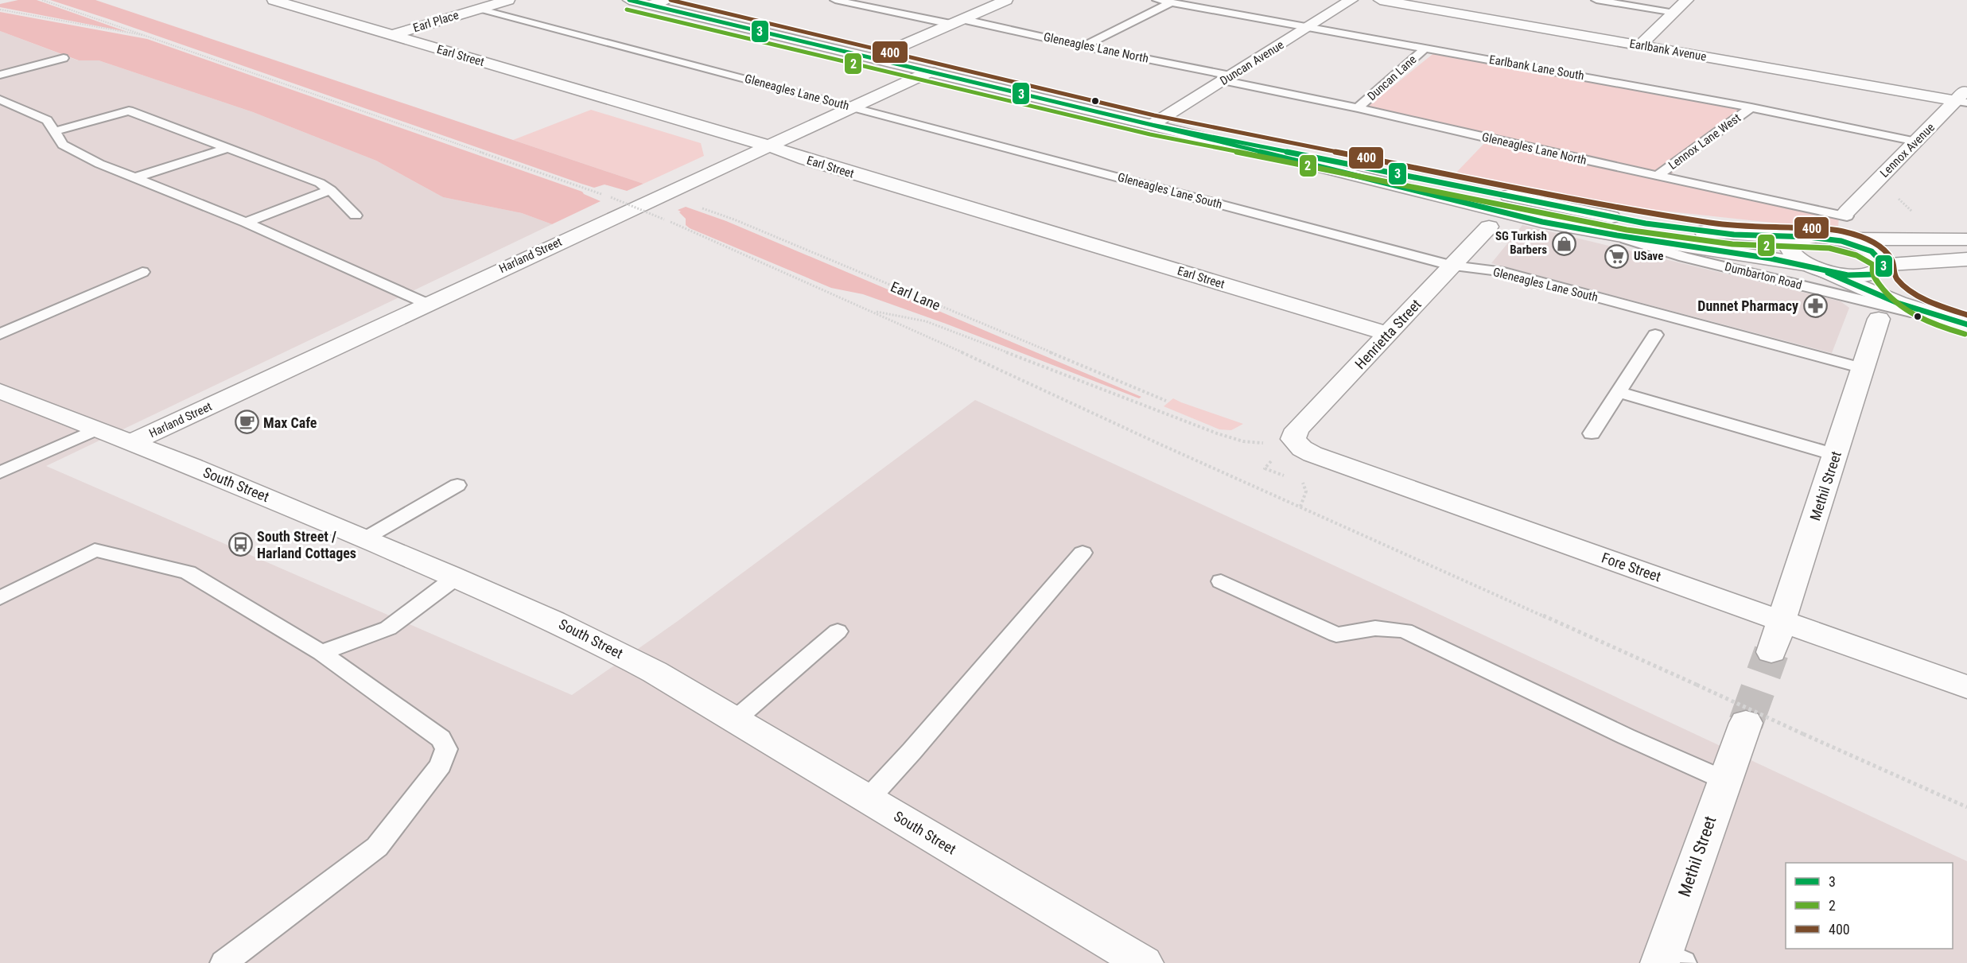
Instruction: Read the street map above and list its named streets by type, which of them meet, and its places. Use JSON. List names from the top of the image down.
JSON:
{
  "streets": {
    "street": [
      "Earl Place",
      "Earlbank Avenue",
      "Earl Street",
      "Duncan Avenue",
      "Lennox Avenue",
      "Harland Street",
      "Dumbarton Road",
      "Henrietta Street",
      "South Street",
      "Methil Street",
      "Fore Street"
    ],
    "lane": [
      "Gleneagles Lane North",
      "Earlbank Lane South",
      "Duncan Lane",
      "Gleneagles Lane South",
      "Lennox Lane West"
    ],
    "path": ["Earl Lane"]
  },
  "crossings": [
    ["Earl Place", "Earl Street"],
    ["Earl Place", "Gleneagles Lane South"],
    ["Gleneagles Lane North", "Duncan Avenue"],
    ["Gleneagles Lane North", "Duncan Lane"],
    ["Gleneagles Lane North", "Lennox Lane West"],
    ["Gleneagles Lane North", "Lennox Avenue"],
    ["Earlbank Avenue", "Lennox Avenue"],
    ["Earl Street", "Harland Street"],
    ["Earl Street", "Henrietta Street"],
    ["Duncan Avenue", "Earlbank Lane South"],
    ["Duncan Avenue", "Dumbarton Road"],
    ["Earlbank Lane South", "Duncan Lane"],
    ["Earlbank Lane South", "Lennox Lane West"],
    ["Earlbank Lane South", "Lennox Avenue"],
    ["Gleneagles Lane South", "Harland Street"],
    ["Gleneagles Lane South", "Henrietta Street"],
    ["Gleneagles Lane South", "Methil Street"],
    ["Harland Street", "Dumbarton Road"],
    ["Harland Street", "Earl Lane"],
    ["Harland Street", "South Street"],
    ["Henrietta Street", "Fore Street"],
    ["Methil Street", "Fore Street"]
  ],
  "places": {
    "shop": ["SG Turkish Barbers"],
    "supermarket": ["USave"],
    "pharmacy": ["Dunnet Pharmacy"],
    "cafe": ["Max Cafe"],
    "bus stop": ["South Street / Harland Cottages"]
  },
  "lines": ["transit line 3", "transit line 400", "transit line 2"],
  "legend": ["3", "2", "400"]
}
